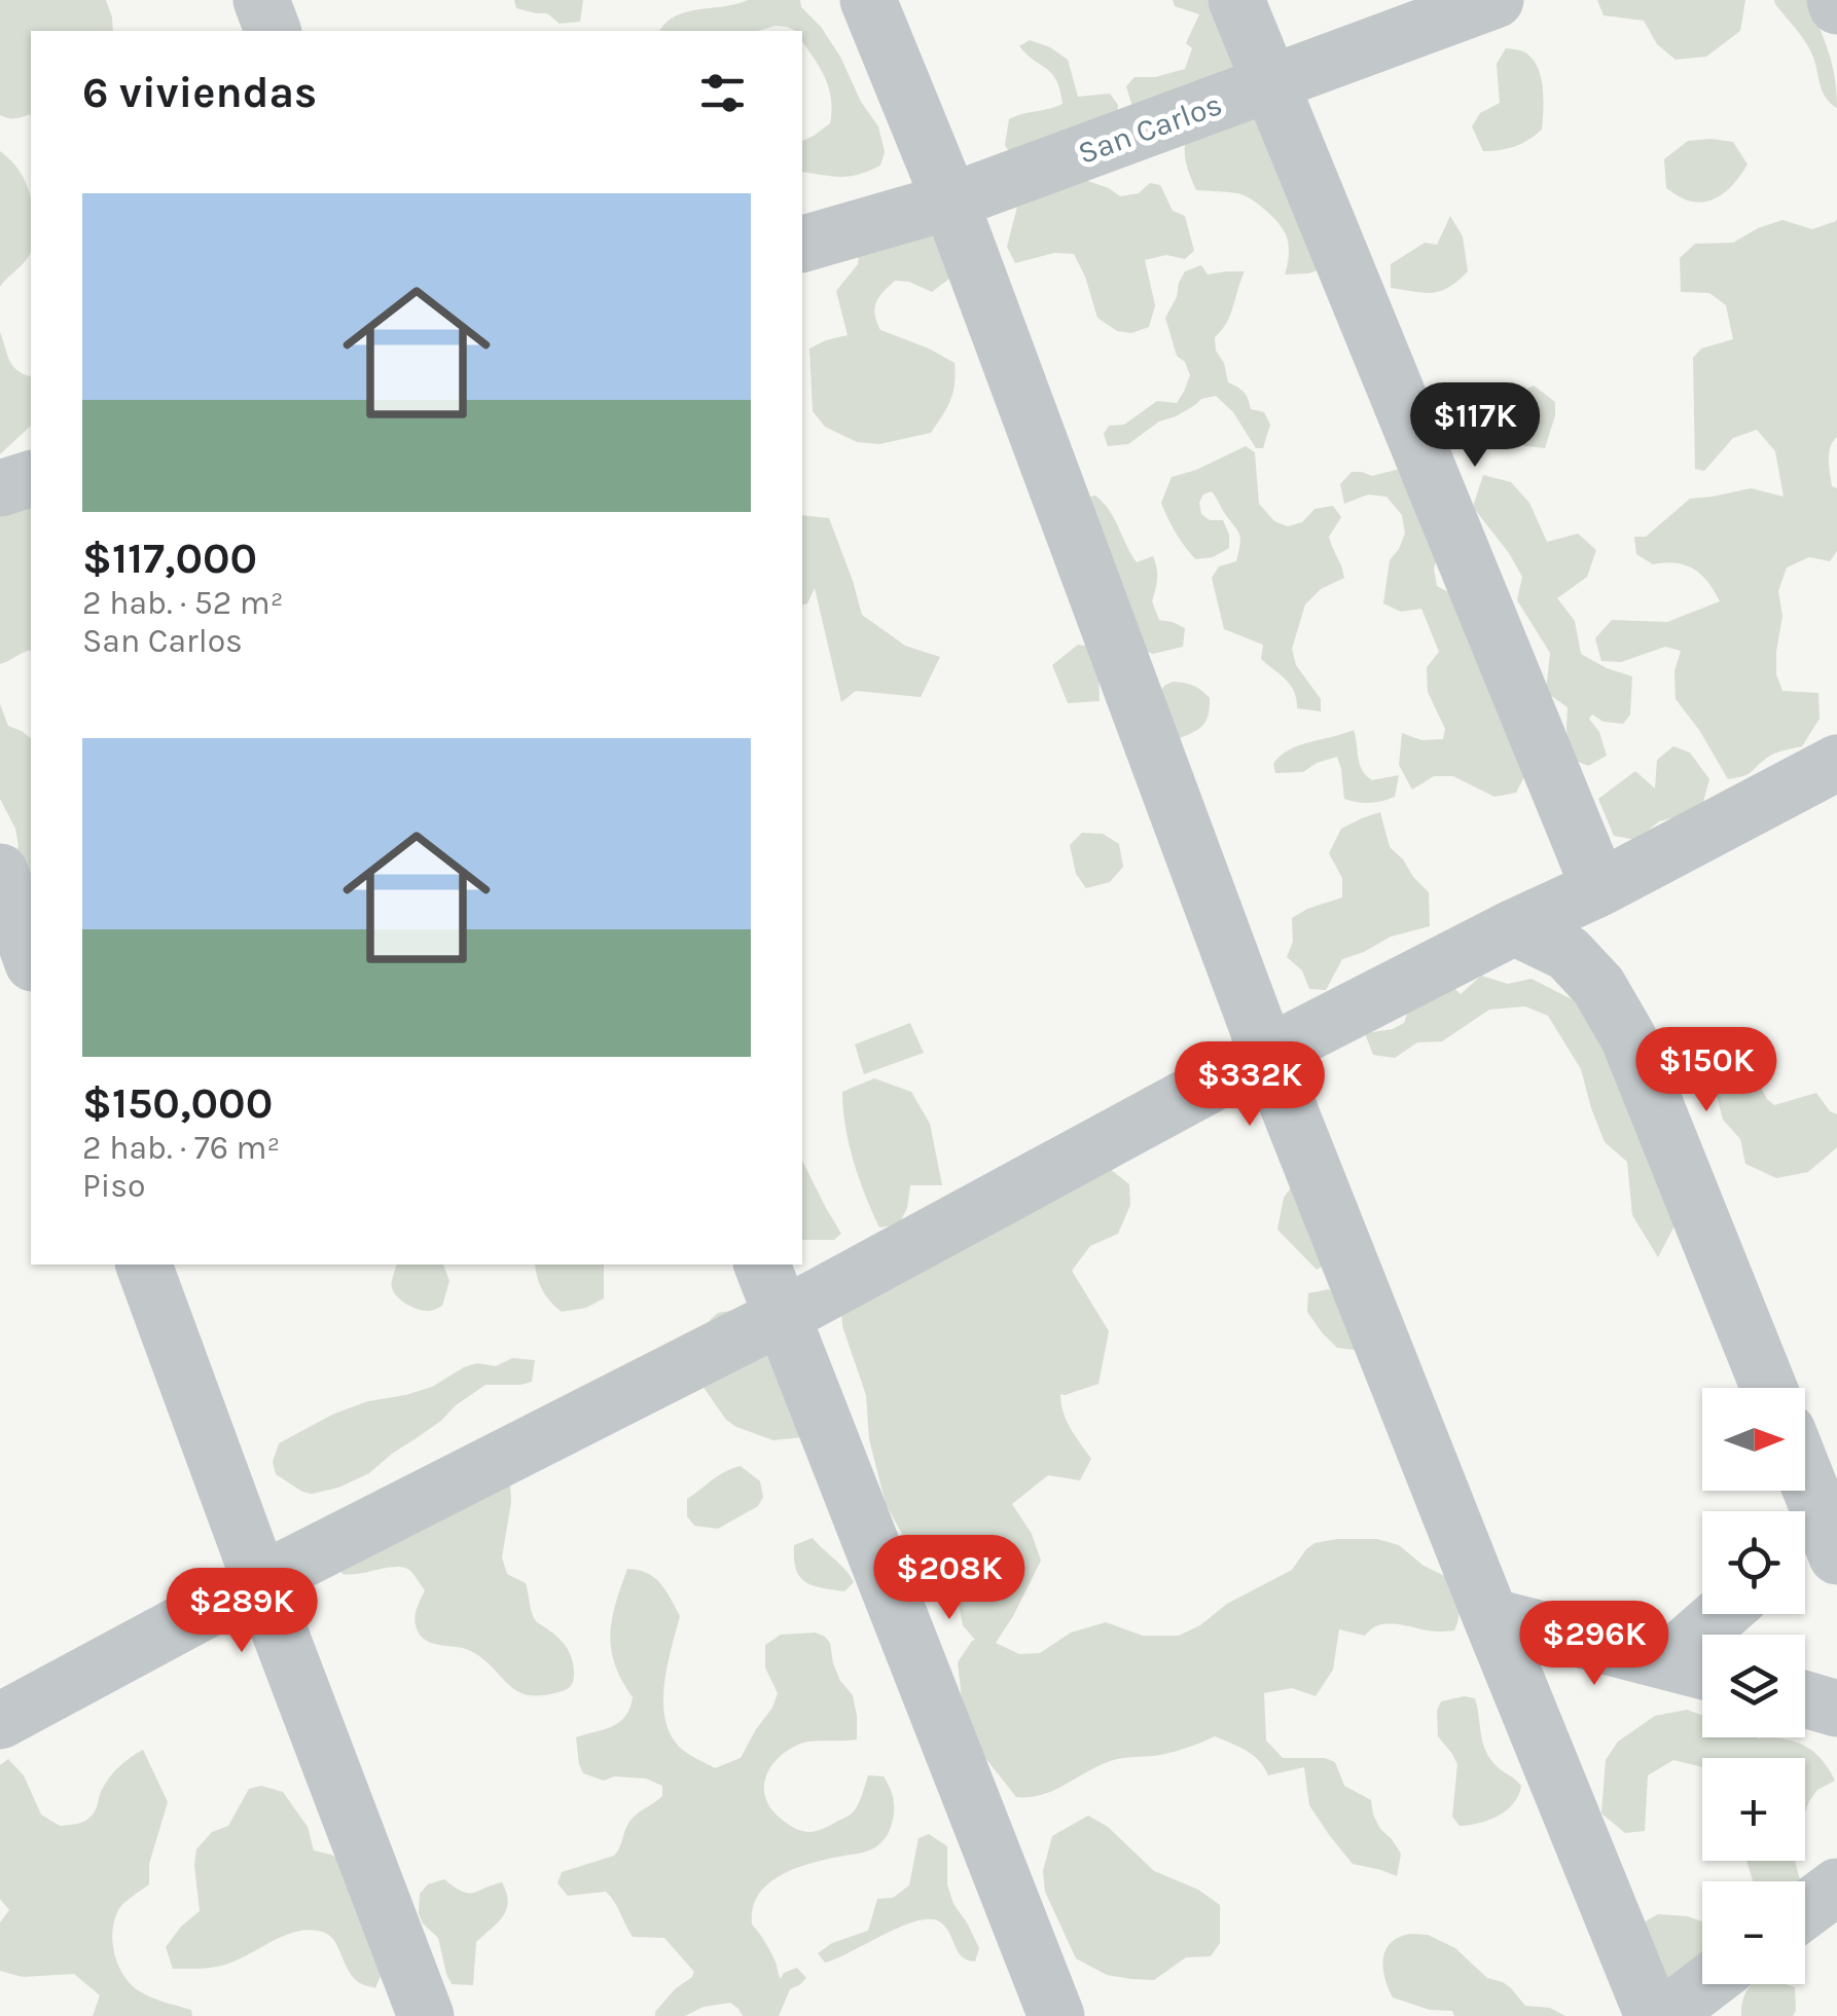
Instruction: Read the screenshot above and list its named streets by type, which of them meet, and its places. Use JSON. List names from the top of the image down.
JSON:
{
  "streets": {
    "street": ["San Carlos"]
  },
  "north": "right",
  "page": {
    "heading": "6 viviendas",
    "list": [
      {
        "name": "$117,000",
        "note": "2 hab. · 52 m² · San Carlos"
      },
      {
        "name": "$150,000",
        "note": "2 hab. · 76 m² · Piso"
      }
    ],
    "price": [
      "$117K",
      "$150K",
      "$332K",
      "$208K",
      "$289K",
      "$296K"
    ],
    "map_buttons": ["+", "−"]
  }
}
